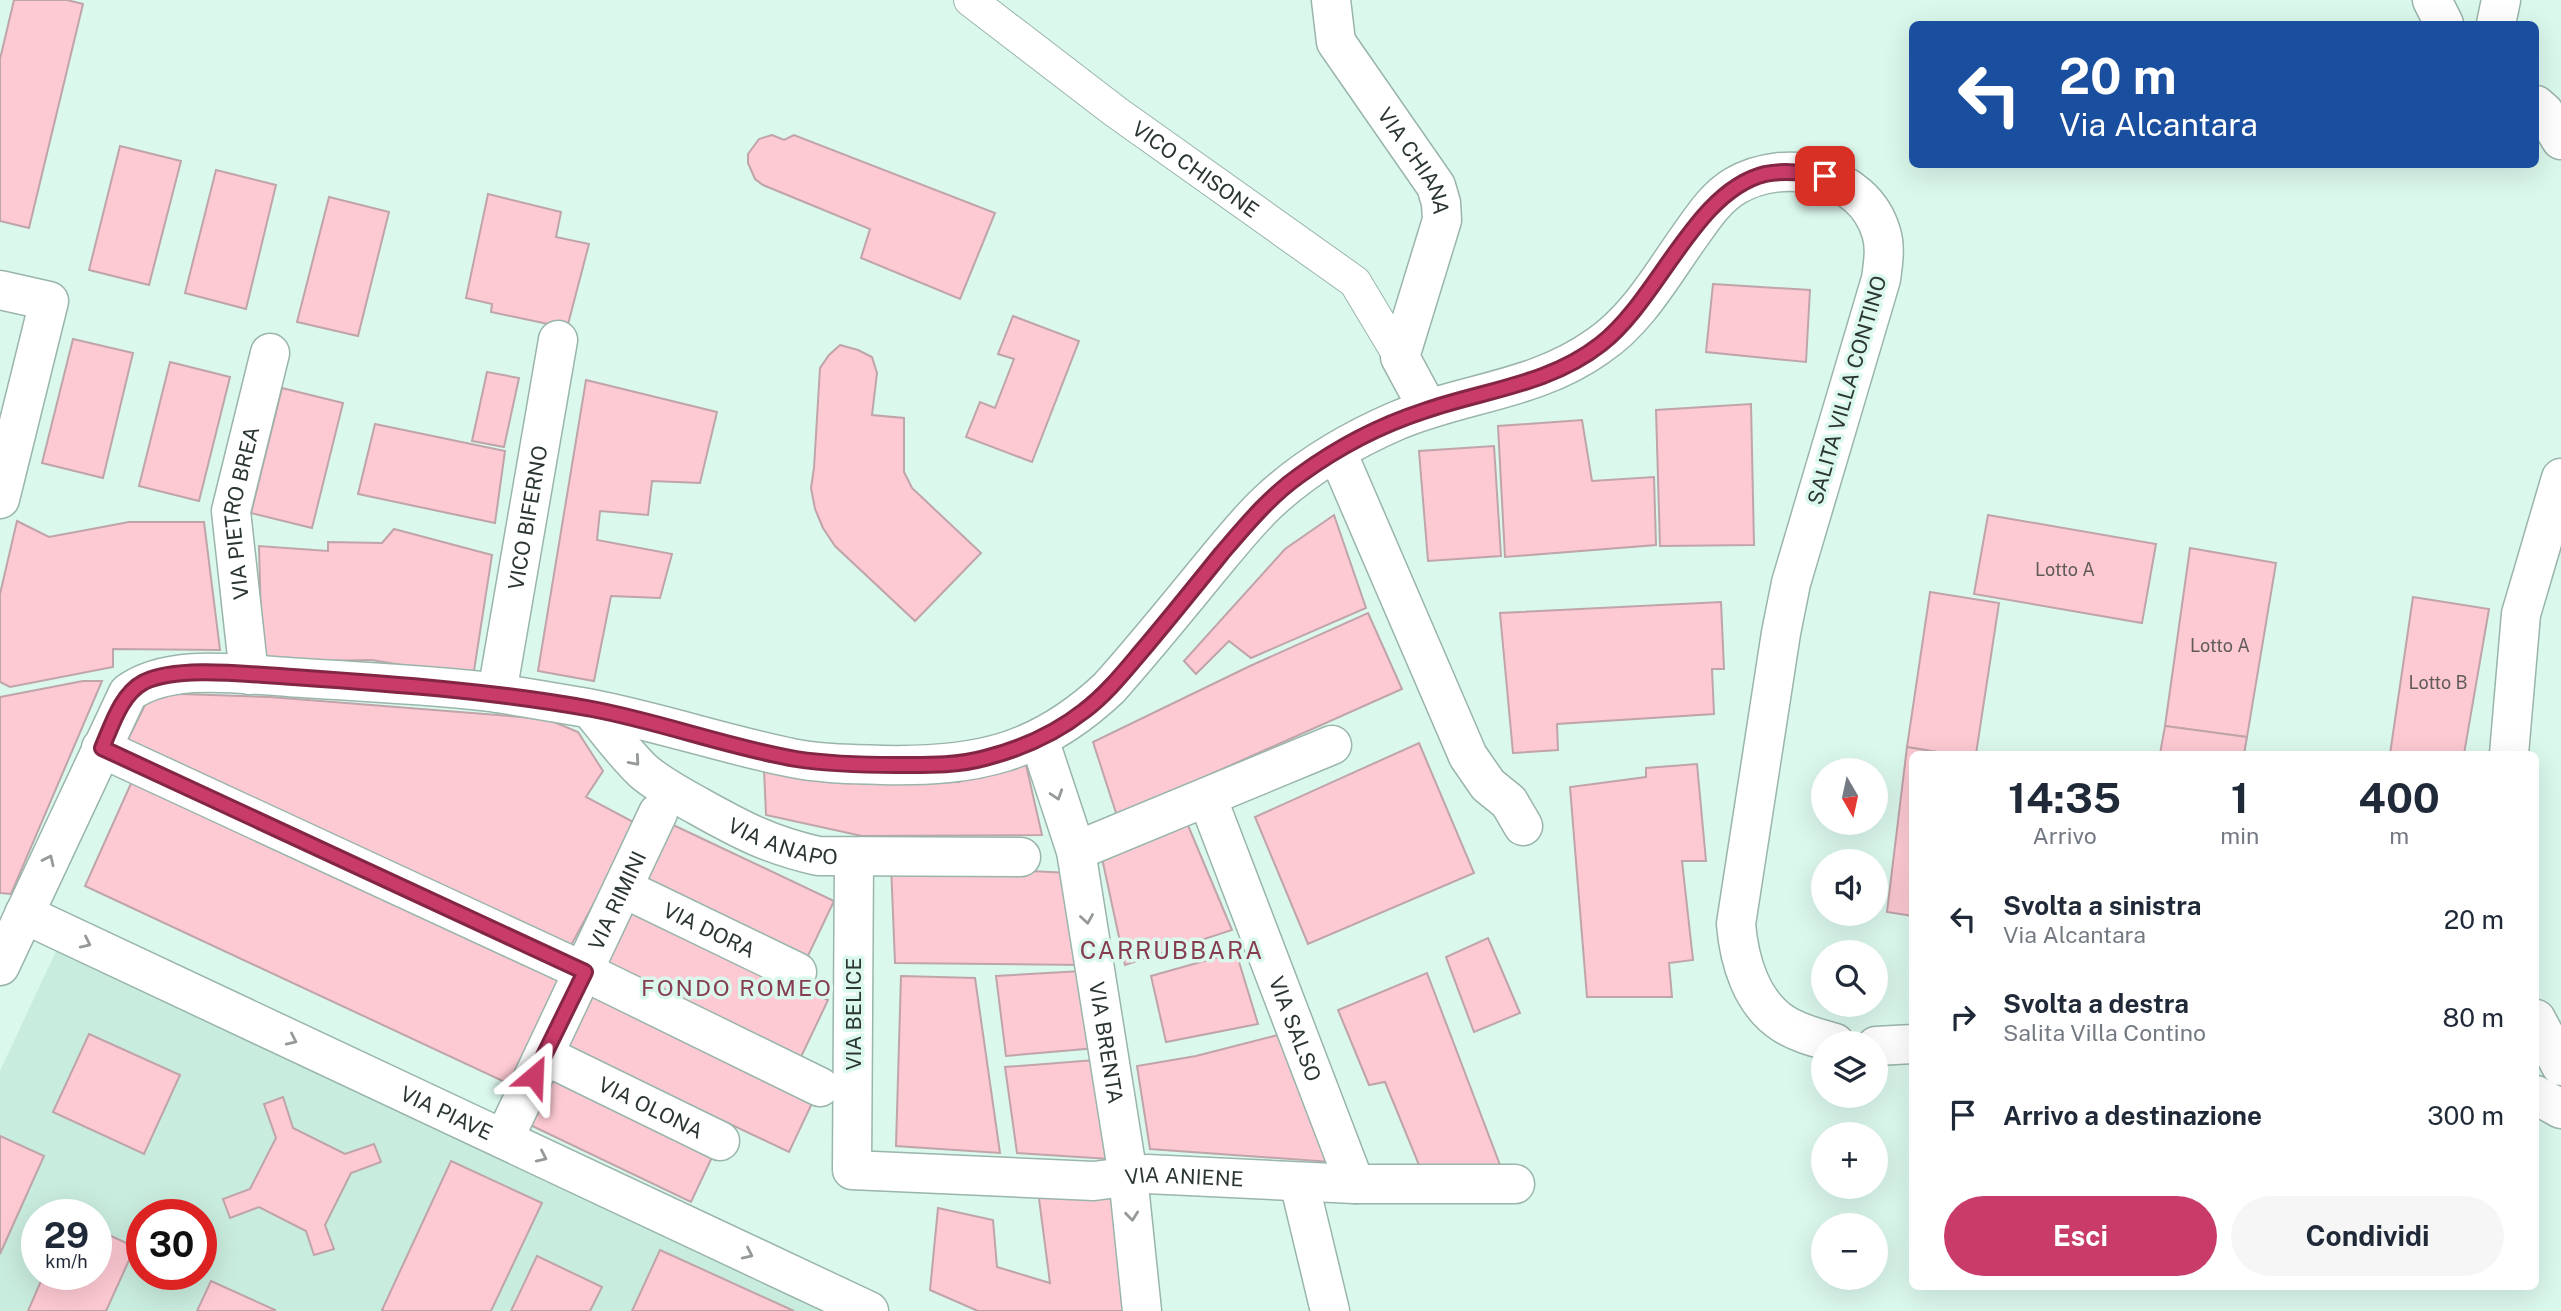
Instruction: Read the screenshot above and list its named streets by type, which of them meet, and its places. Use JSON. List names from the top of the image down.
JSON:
{
  "streets": {
    "street": [
      "VIA CHIANA",
      "VICO CHISONE",
      "SALITA VILLA CONTINO",
      "VIA PIETRO BREA",
      "VICO BIFERNO",
      "VIA ANAPO",
      "VIA RIMINI",
      "VIA DORA",
      "VIA BELICE",
      "VIA SALSO",
      "VIA BRENTA",
      "VIA OLONA",
      "VIA PIAVE",
      "VIA ANIENE"
    ]
  },
  "crossings": [
    ["VIA CHIANA", "VICO CHISONE"],
    ["SALITA VILLA CONTINO", "VIA PIETRO BREA"],
    ["SALITA VILLA CONTINO", "VICO BIFERNO"],
    ["SALITA VILLA CONTINO", "VIA ANAPO"],
    ["SALITA VILLA CONTINO", "VIA BRENTA"],
    ["SALITA VILLA CONTINO", "VIA PIAVE"],
    ["VIA ANAPO", "VIA BELICE"],
    ["VIA RIMINI", "VIA DORA"],
    ["VIA RIMINI", "VIA OLONA"],
    ["VIA RIMINI", "VIA PIAVE"],
    ["VIA BELICE", "VIA ANIENE"],
    ["VIA SALSO", "VIA ANIENE"],
    ["VIA BRENTA", "VIA ANIENE"]
  ],
  "one_way": ["VIA BRENTA"],
  "districts": ["CARRUBBARA", "FONDO ROMEO"],
  "house_numbers": ["Lotto A", "Lotto A", "Lotto B"],
  "north": "bottom",
  "page": {
    "turn": ["20 m", "Via Alcantara"],
    "eta": [
      "14:35",
      "Arrivo",
      "1",
      "min",
      "400",
      "m"
    ],
    "map_buttons": ["+", "−"],
    "list": [
      {
        "name": "Svolta a sinistra",
        "note": "Via Alcantara",
        "value": "20 m"
      },
      {
        "name": "Svolta a destra",
        "note": "Salita Villa Contino",
        "value": "80 m"
      },
      {
        "name": "Arrivo a destinazione",
        "value": "300 m"
      }
    ],
    "buttons": ["Esci", "Condividi"],
    "speed": "29 km/h",
    "limit": "30"
  }
}
